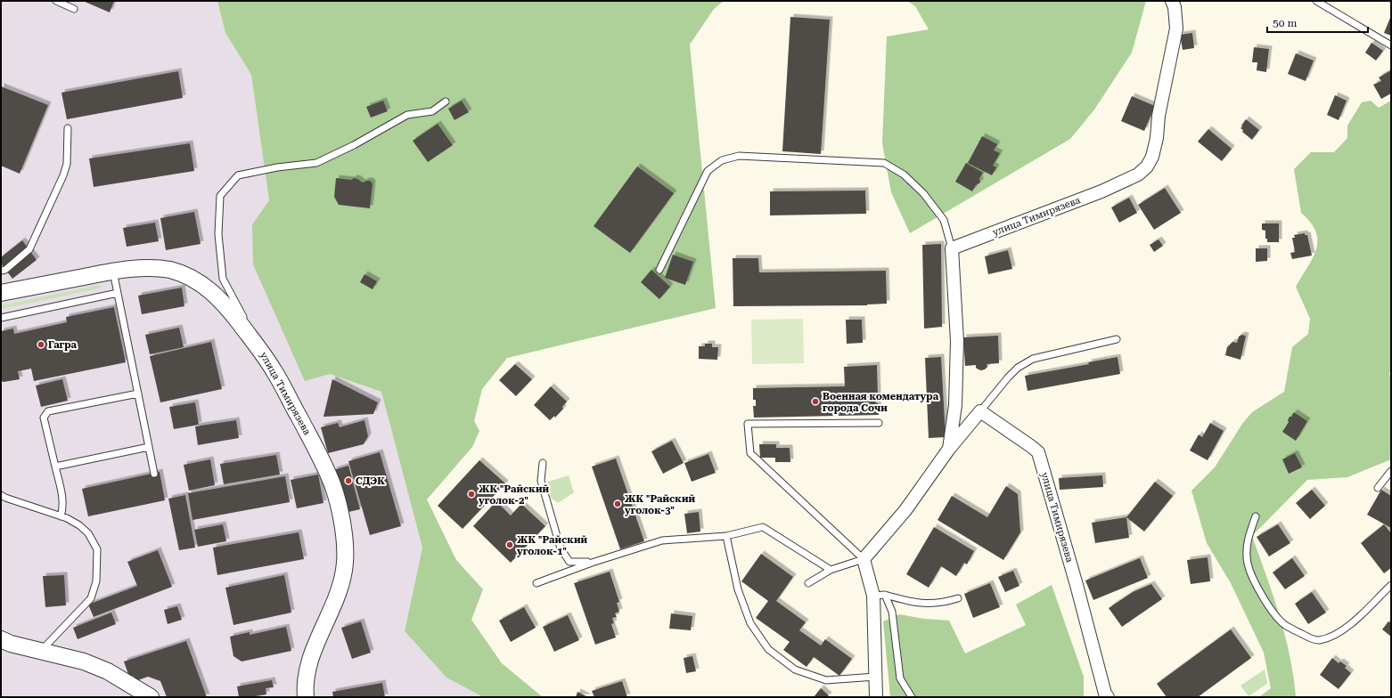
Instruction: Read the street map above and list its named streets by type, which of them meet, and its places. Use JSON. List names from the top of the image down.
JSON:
{
  "streets": {
    "street": ["улица Тимирязева"]
  },
  "places": [
    "Гагра",
    "Военная комендатура города Сочи",
    "СДЭК",
    "ЖК \"Райский уголок-2\"",
    "ЖК \"Райский уголок-3\"",
    "ЖК \"Райский уголок-1\""
  ],
  "scale_bar": "50 m"
}
